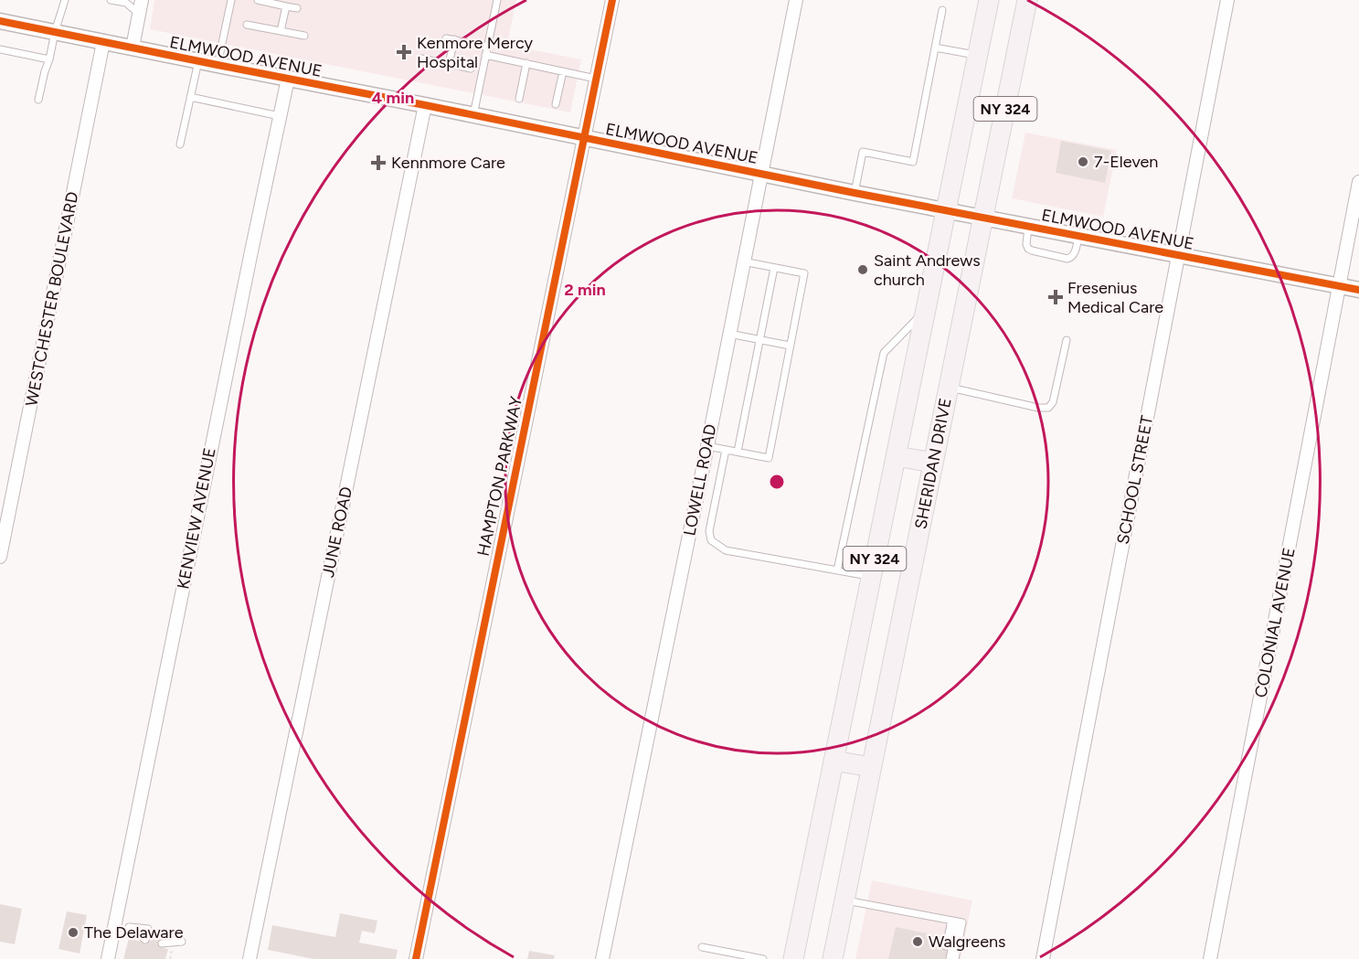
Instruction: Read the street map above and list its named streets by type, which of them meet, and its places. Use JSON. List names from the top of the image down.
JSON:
{
  "streets": {
    "main road": ["NY 324", "SHERIDAN DRIVE"],
    "street": [
      "ELMWOOD AVENUE",
      "WESTCHESTER BOULEVARD",
      "HAMPTON PARKWAY",
      "LOWELL ROAD",
      "SCHOOL STREET",
      "KENVIEW AVENUE",
      "JUNE ROAD",
      "COLONIAL AVENUE"
    ]
  },
  "crossings": [
    ["ELMWOOD AVENUE", "NY 324"],
    ["ELMWOOD AVENUE", "WESTCHESTER BOULEVARD"],
    ["ELMWOOD AVENUE", "SHERIDAN DRIVE"],
    ["ELMWOOD AVENUE", "HAMPTON PARKWAY"],
    ["ELMWOOD AVENUE", "LOWELL ROAD"],
    ["ELMWOOD AVENUE", "SCHOOL STREET"],
    ["ELMWOOD AVENUE", "KENVIEW AVENUE"],
    ["ELMWOOD AVENUE", "JUNE ROAD"],
    ["ELMWOOD AVENUE", "COLONIAL AVENUE"]
  ],
  "places": {
    "health": ["Kenmore Mercy Hospital", "Kennmore Care", "Fresenius Medical Care"],
    "other": [
      "7-Eleven",
      "Saint Andrews church",
      "The Delaware",
      "Walgreens"
    ]
  },
  "rings": ["4 min", "2 min"]
}
